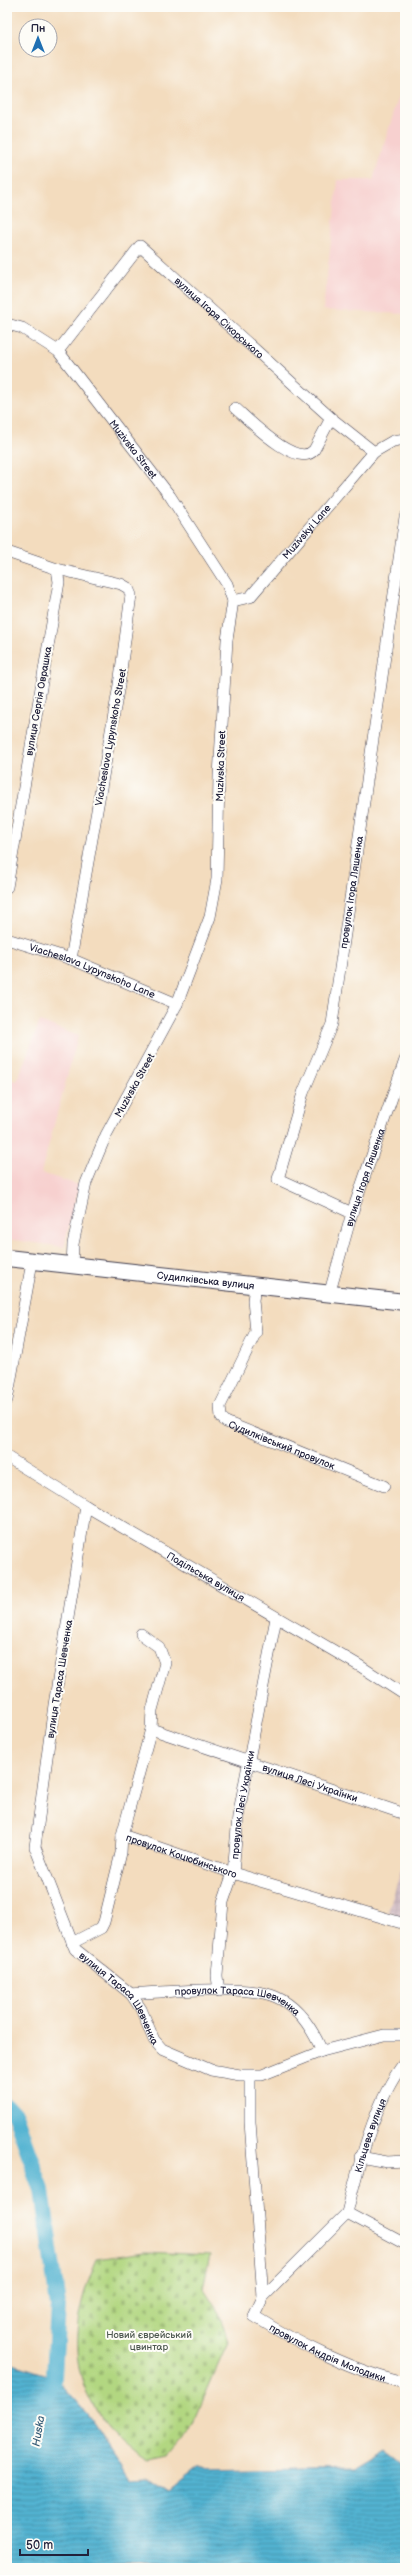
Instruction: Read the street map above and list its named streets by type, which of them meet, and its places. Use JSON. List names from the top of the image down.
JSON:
{
  "streets": {
    "main road": ["Судилківська вулиця"],
    "street": [
      "вулиця Ігоря Сікорського",
      "Muzivska Street",
      "Muzivskyi Lane",
      "вулиця Сергія Оврашка",
      "Viacheslava Lypynskoho Street",
      "провулок Ігора Ляшенка",
      "Viacheslava Lypynskoho Lane",
      "вулиця Ігоря Ляшенка",
      "Судилківський провулок",
      "Подільська вулиця",
      "вулиця Тараса Шевченка",
      "вулиця Лесі Українки",
      "провулок Лесі Українки",
      "провулок Коцюбинського",
      "провулок Тараса Шевченка",
      "Кільцева вулиця",
      "провулок Андрія Молодики"
    ]
  },
  "crossings": [
    ["вулиця Ігоря Сікорського", "Muzivska Street"],
    ["вулиця Ігоря Сікорського", "Muzivskyi Lane"],
    ["Muzivska Street", "Muzivskyi Lane"],
    ["Muzivska Street", "Viacheslava Lypynskoho Lane"],
    ["Muzivska Street", "Судилківська вулиця"],
    ["вулиця Сергія Оврашка", "Viacheslava Lypynskoho Street"],
    ["Viacheslava Lypynskoho Street", "Viacheslava Lypynskoho Lane"],
    ["провулок Ігора Ляшенка", "вулиця Ігоря Ляшенка"],
    ["вулиця Ігоря Ляшенка", "Судилківська вулиця"],
    ["Судилківська вулиця", "Судилківський провулок"],
    ["Подільська вулиця", "вулиця Тараса Шевченка"],
    ["Подільська вулиця", "провулок Лесі Українки"],
    ["вулиця Тараса Шевченка", "провулок Тараса Шевченка"],
    ["вулиця Лесі Українки", "провулок Лесі Українки"],
    ["вулиця Лесі Українки", "провулок Коцюбинського"],
    ["провулок Лесі Українки", "провулок Коцюбинського"],
    ["провулок Лесі Українки", "провулок Тараса Шевченка"]
  ],
  "water": ["Huska"],
  "parks": ["Новий єврейський цвинтар"],
  "scale_bar": "50 m",
  "north": "top"
}
